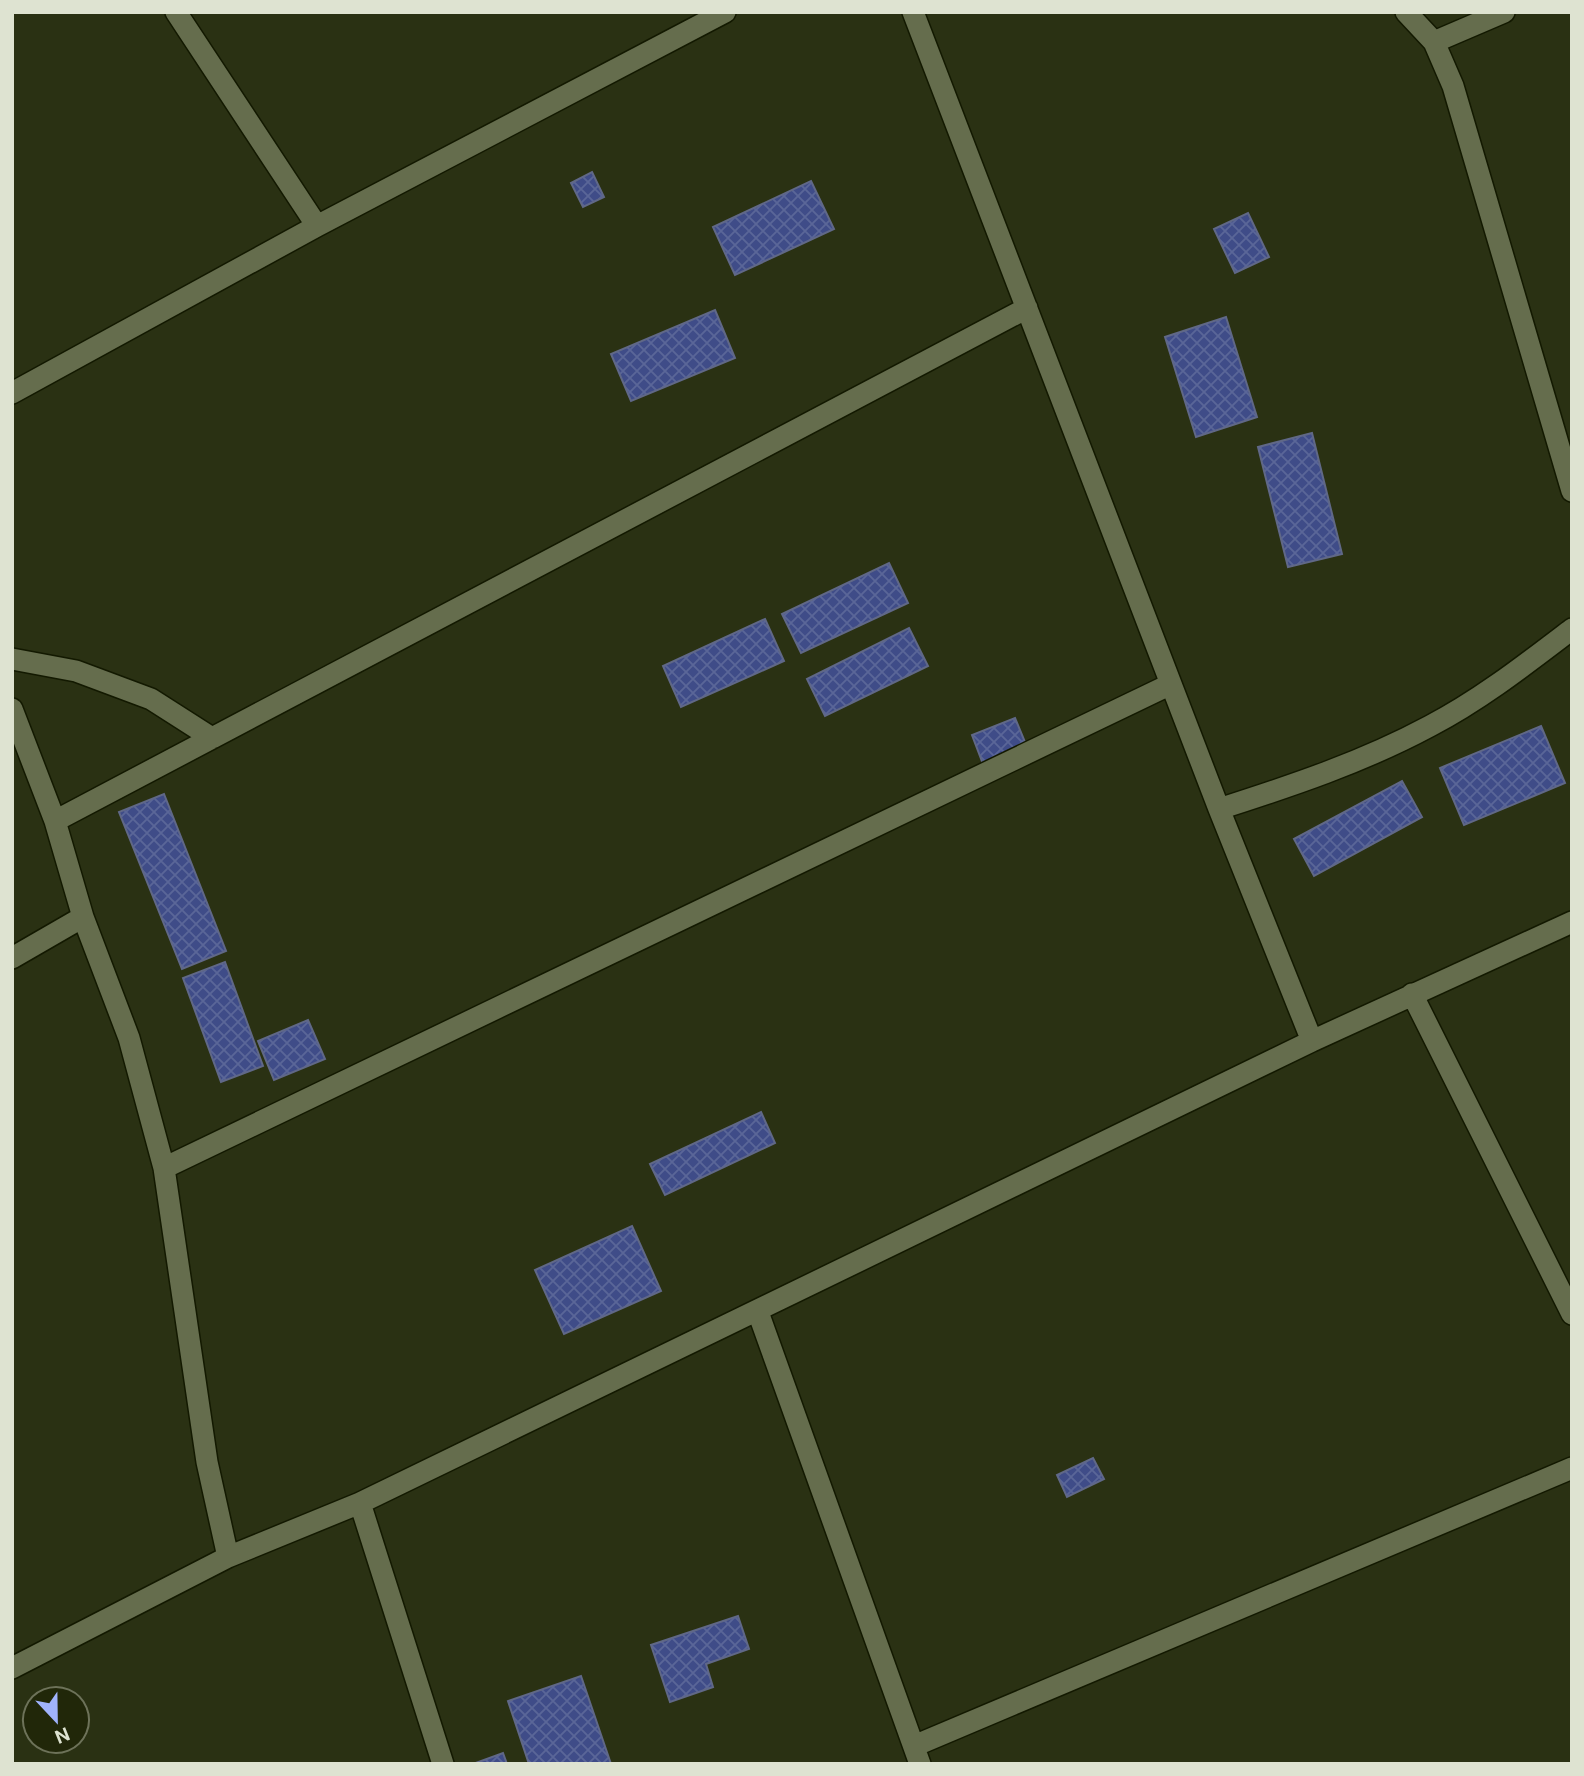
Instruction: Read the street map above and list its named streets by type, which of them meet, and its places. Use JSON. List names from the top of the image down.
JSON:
{
  "north": "bottom"
}
